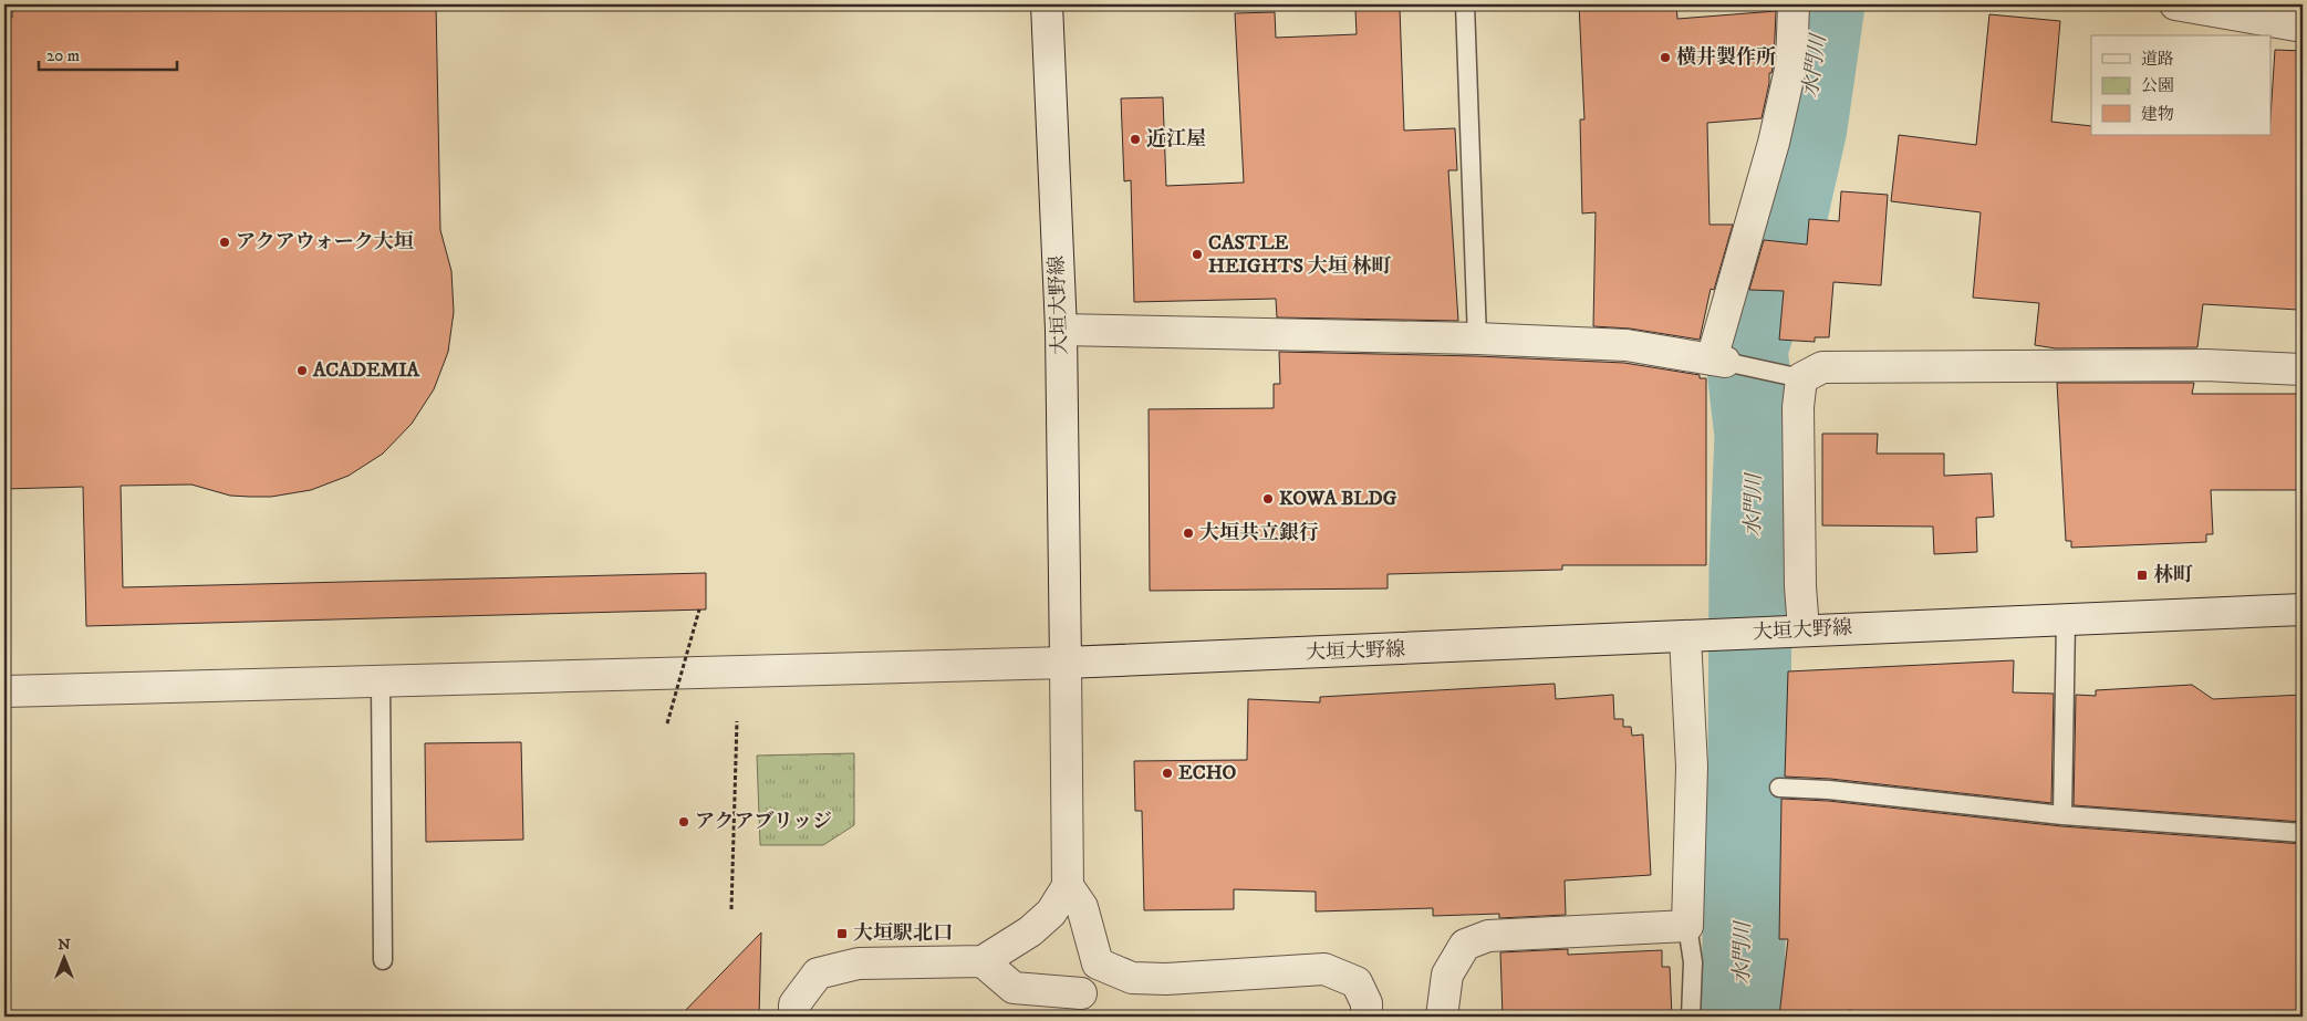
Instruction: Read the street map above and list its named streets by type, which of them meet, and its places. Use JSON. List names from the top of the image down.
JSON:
{
  "streets": {
    "street": ["大垣大野線"]
  },
  "water": ["水門川"],
  "places": {
    "other": [
      "横井製作所",
      "近江屋",
      "アクアウォーク大垣",
      "CASTLE HEIGHTS 大垣 林町",
      "ACADEMIA",
      "KOWA BLDG",
      "大垣共立銀行",
      "ECHO",
      "アクアブリッジ"
    ],
    "transit": ["林町", "大垣駅北口"]
  },
  "legend": ["道路", "公園", "建物"],
  "scale_bar": "20 m",
  "north": "top"
}
